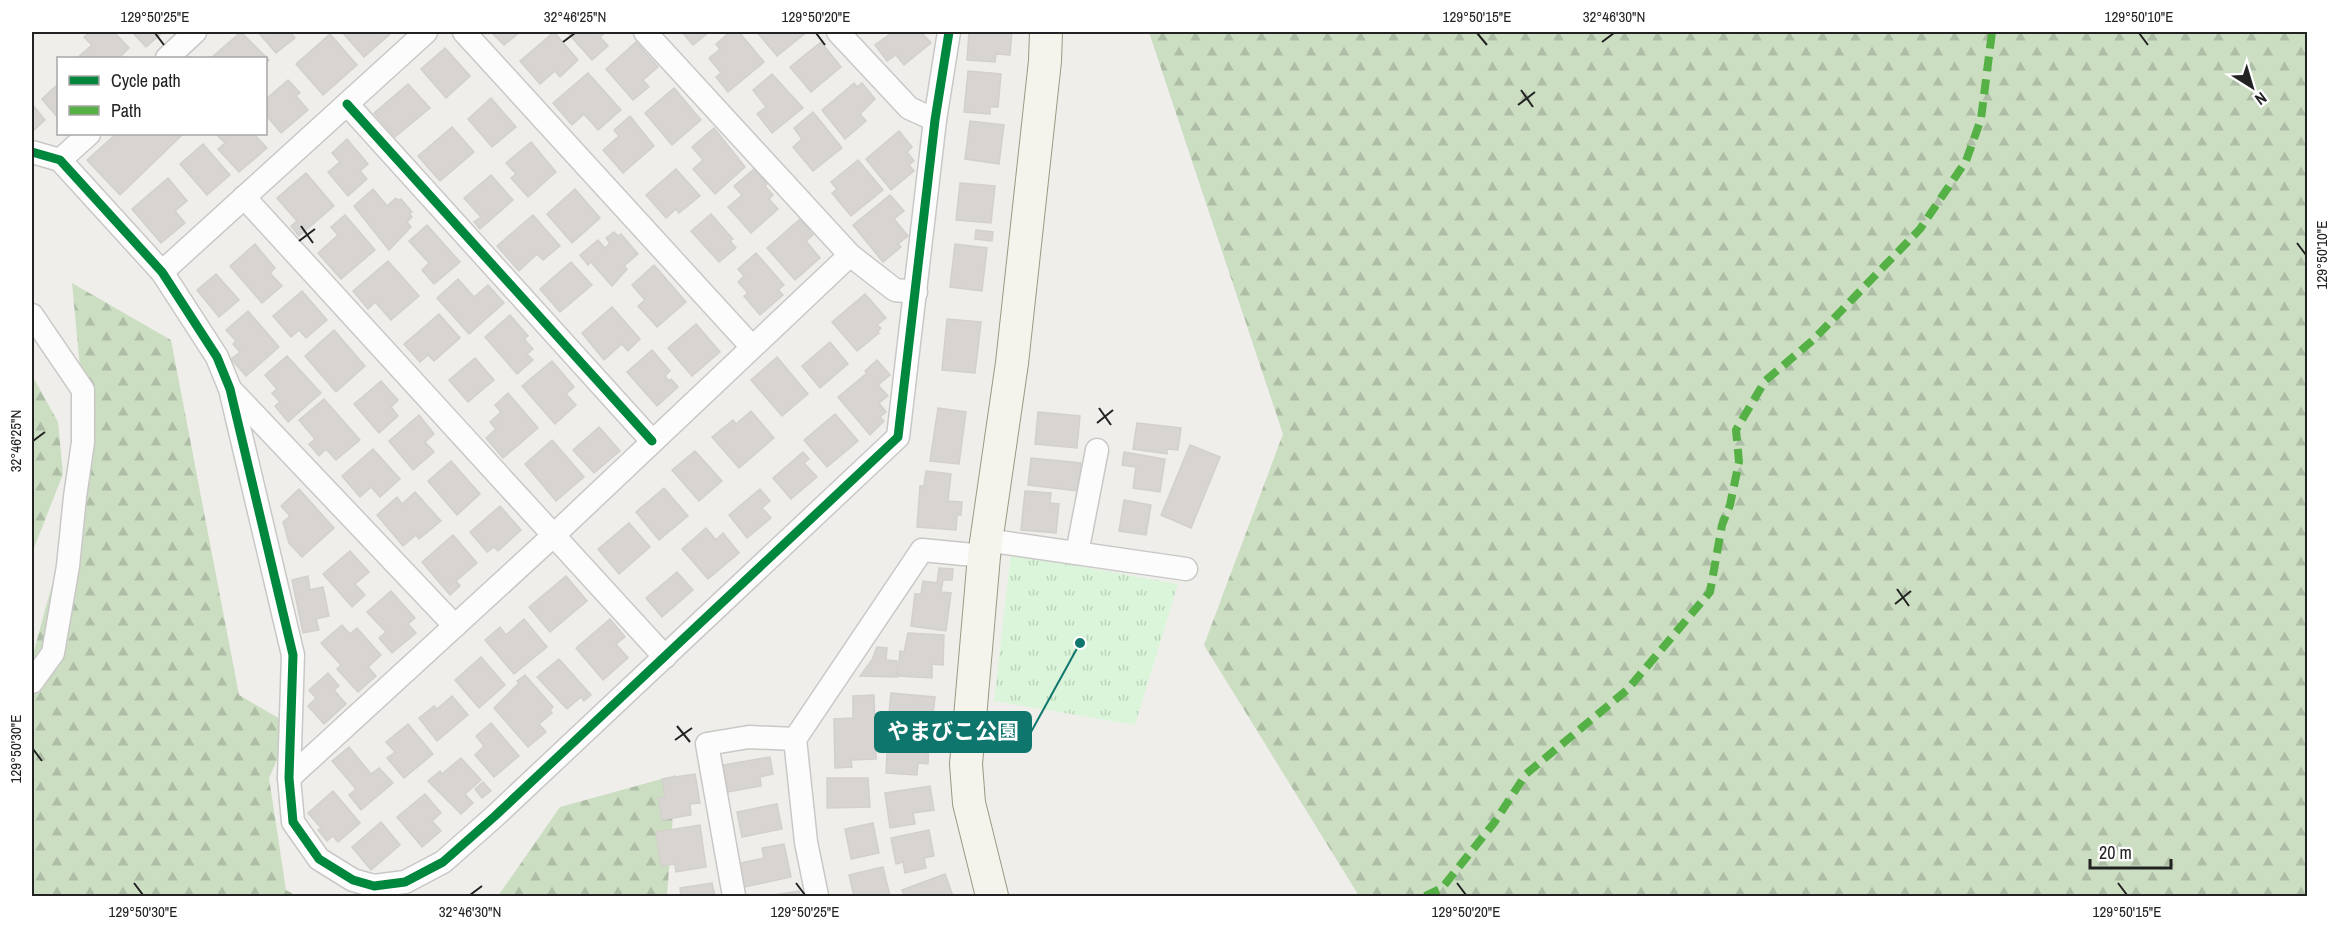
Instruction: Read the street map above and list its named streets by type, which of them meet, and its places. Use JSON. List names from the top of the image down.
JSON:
{
  "places": ["やまびこ公園"],
  "legend": ["Cycle path", "Path"],
  "scale_bar": "20 m",
  "north": "bottom right",
  "coordinates": [
    "129°50'25\"E",
    "32°46'25\"N",
    "129°50'20\"E",
    "129°50'15\"E",
    "32°46'30\"N",
    "129°50'10\"E",
    "129°50'30\"E"
  ]
}
